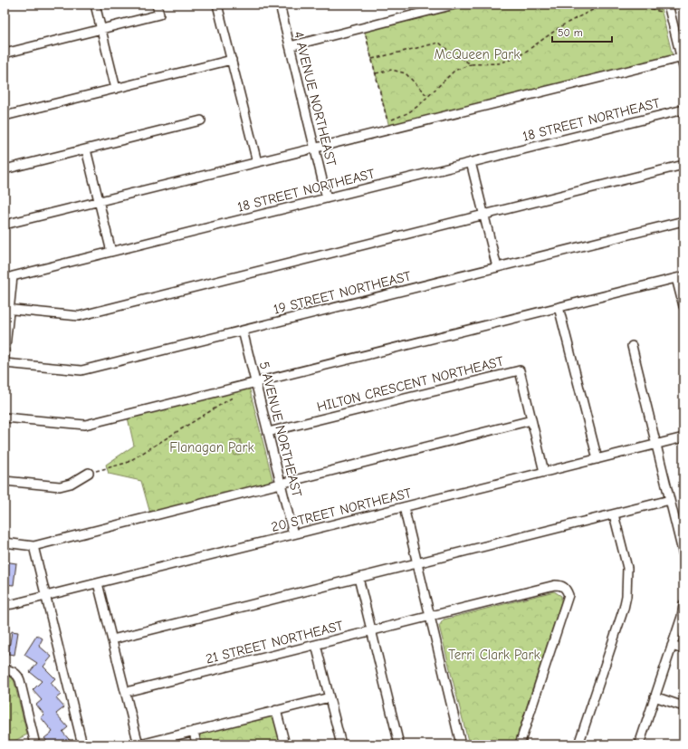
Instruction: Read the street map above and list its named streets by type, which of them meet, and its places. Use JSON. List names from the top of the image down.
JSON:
{
  "streets": {
    "street": [
      "4 AVENUE NORTHEAST",
      "18 STREET NORTHEAST",
      "19 STREET NORTHEAST",
      "HILTON CRESCENT NORTHEAST",
      "5 AVENUE NORTHEAST",
      "20 STREET NORTHEAST",
      "21 STREET NORTHEAST"
    ]
  },
  "crossings": [
    ["4 AVENUE NORTHEAST", "18 STREET NORTHEAST"],
    ["19 STREET NORTHEAST", "5 AVENUE NORTHEAST"],
    ["HILTON CRESCENT NORTHEAST", "5 AVENUE NORTHEAST"],
    ["HILTON CRESCENT NORTHEAST", "20 STREET NORTHEAST"],
    ["5 AVENUE NORTHEAST", "20 STREET NORTHEAST"]
  ],
  "parks": ["McQueen Park", "Flanagan Park", "Terri Clark Park"],
  "scale_bar": "50 m"
}
